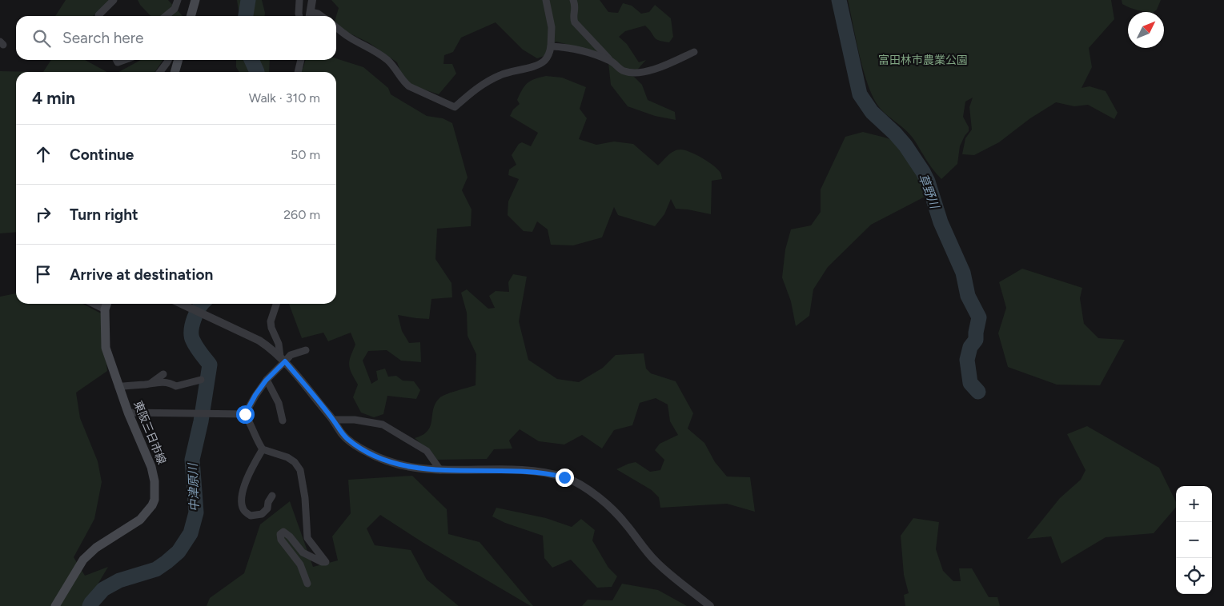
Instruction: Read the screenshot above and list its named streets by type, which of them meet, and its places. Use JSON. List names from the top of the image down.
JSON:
{
  "streets": {
    "main road": ["東阪三日市線"]
  },
  "water": ["草野川", "中津原川"],
  "parks": ["富田林市農業公園"],
  "north": "top right",
  "page": {
    "search": "Search here",
    "heading": ["4 min", "Walk · 310 m"],
    "list": [
      ["Continue", "50 m"],
      ["Turn right", "260 m"],
      "Arrive at destination"
    ],
    "map_buttons": ["+", "−"]
  }
}
